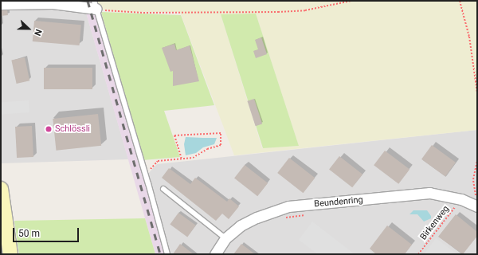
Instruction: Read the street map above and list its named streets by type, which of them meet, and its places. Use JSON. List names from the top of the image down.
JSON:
{
  "streets": {
    "street": ["Beundenring"],
    "path": ["Birkenweg"]
  },
  "places": ["Schlössli"],
  "scale_bar": "50 m",
  "north": "right"
}
